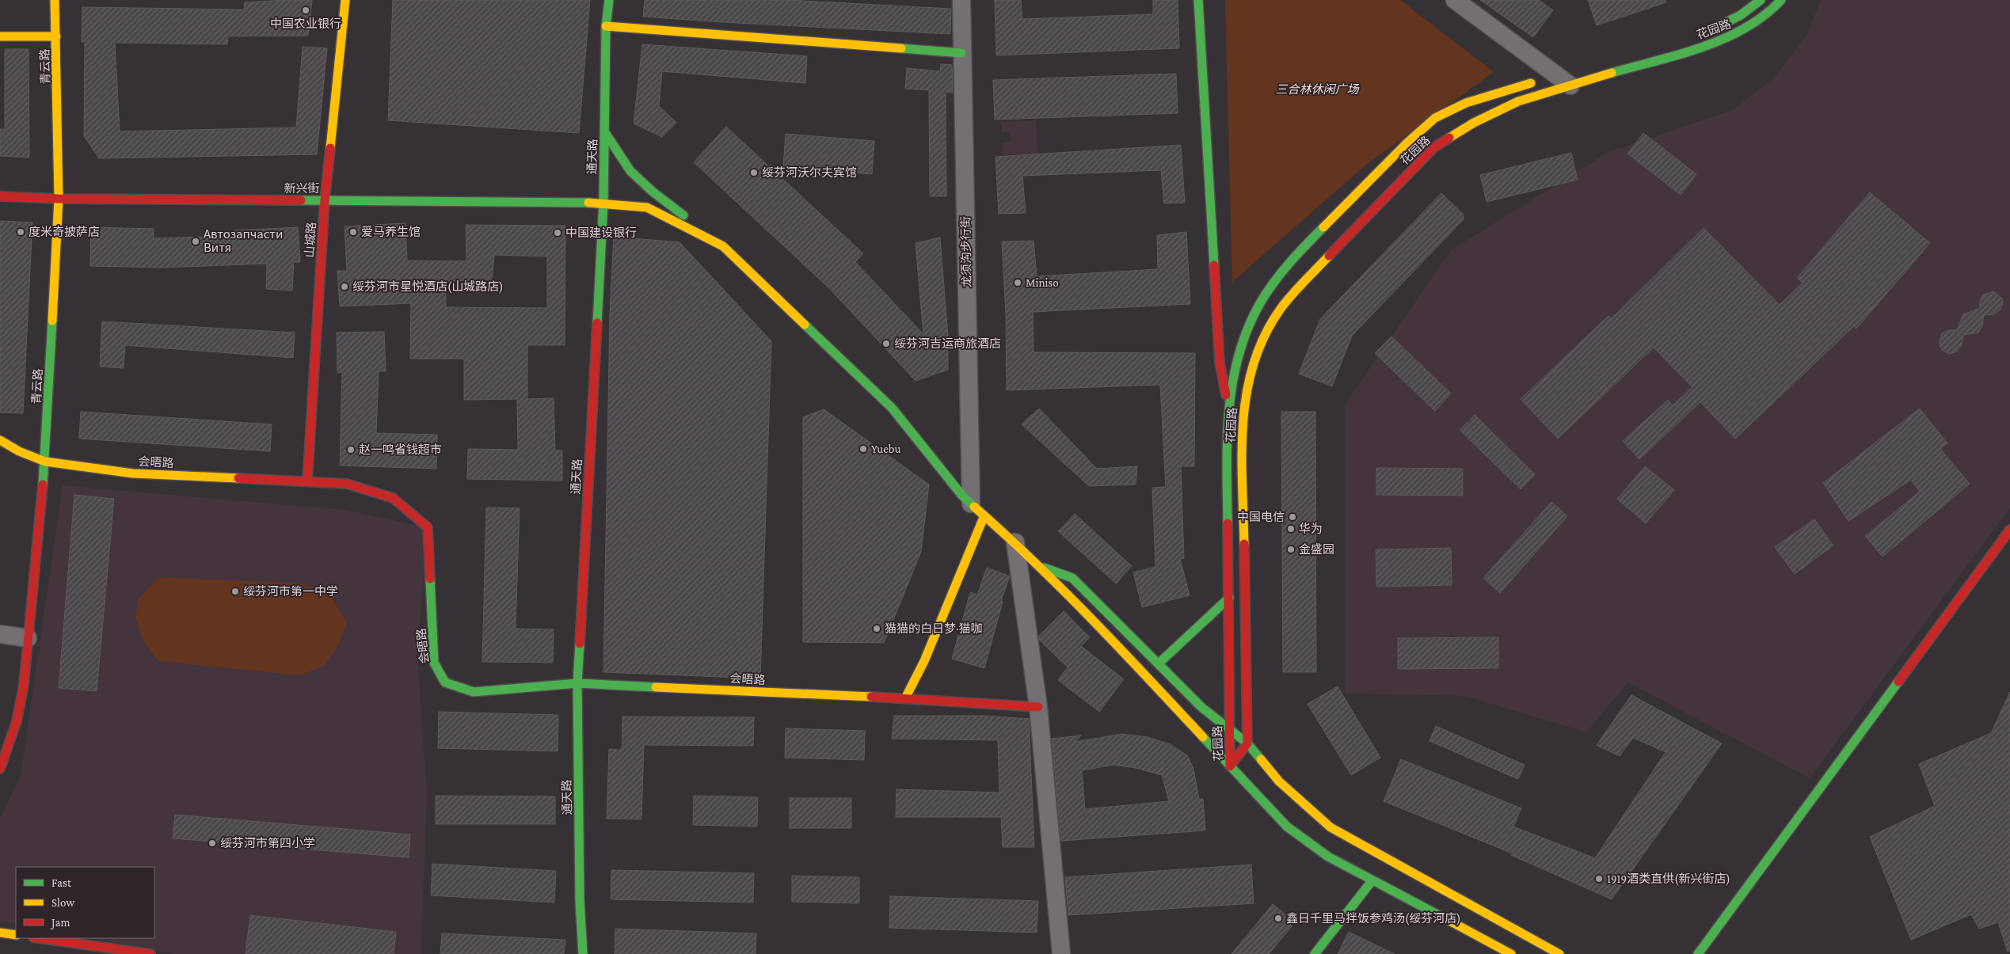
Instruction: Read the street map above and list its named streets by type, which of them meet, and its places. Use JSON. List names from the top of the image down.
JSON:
{
  "streets": {
    "main road": [
      "花园路",
      "青云路",
      "通天路",
      "新兴街",
      "山城路",
      "会晤路"
    ],
    "street": ["龙须沟步行街"]
  },
  "crossings": [
    ["青云路", "新兴街"],
    ["青云路", "会晤路"],
    ["通天路", "新兴街"],
    ["通天路", "会晤路"],
    ["新兴街", "山城路"],
    ["山城路", "会晤路"]
  ],
  "parks": ["三合林休闲广场"],
  "places": [
    "中国农业银行",
    "绥芬河沃尔夫宾馆",
    "度米奇披萨店",
    "爱马养生馆",
    "中国建设银行",
    "Автозапчасти Витя",
    "Miniso",
    "绥芬河市星悦酒店(山城路店)",
    "绥芬河吉运商旅酒店",
    "Yuebu",
    "赵一鸣省钱超市",
    "中国电信",
    "华为",
    "金盛园",
    "绥芬河市第一中学",
    "猫猫的白日梦·猫咖",
    "绥芬河市第四小学",
    "1919酒类直供(新兴街店)",
    "鑫日千里马拌饭参鸡汤(绥芬河店)"
  ],
  "legend": ["Fast", "Slow", "Jam"]
}
